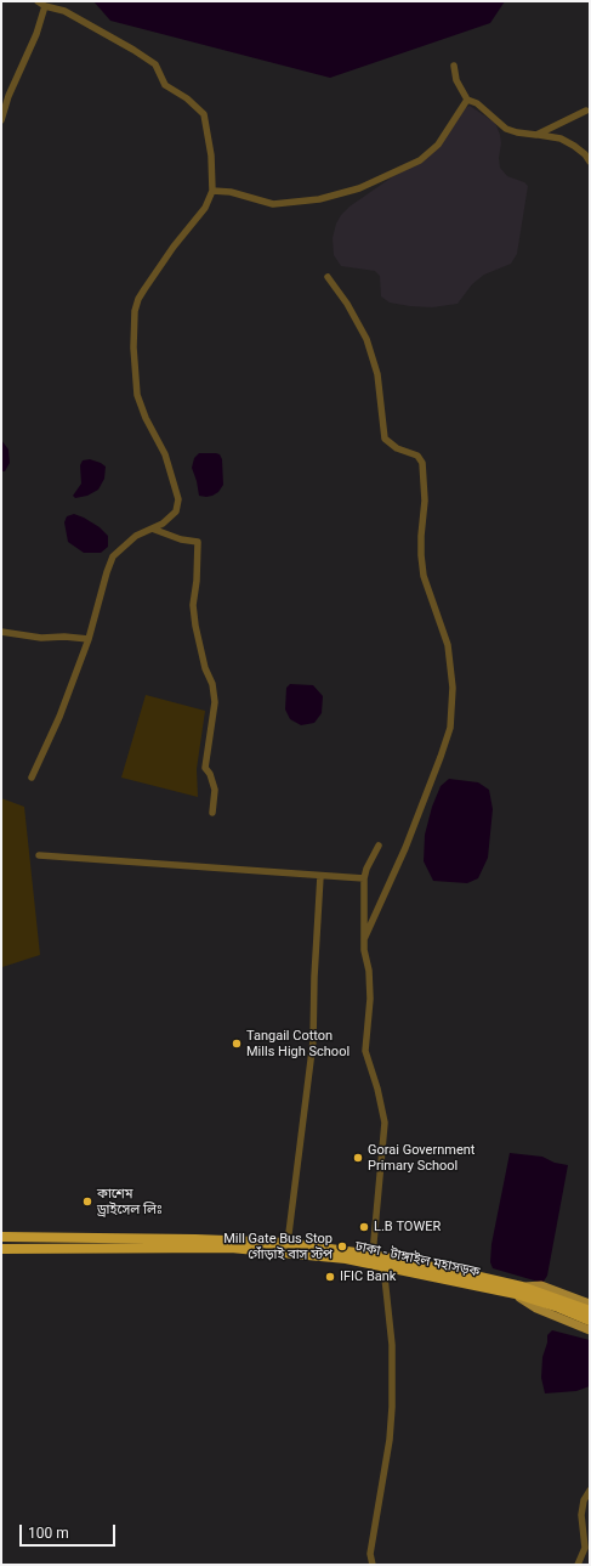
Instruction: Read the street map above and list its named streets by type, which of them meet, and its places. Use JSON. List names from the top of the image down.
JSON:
{
  "streets": {
    "highway": ["ঢাকা - টাঙ্গাইল মহাসড়ক"]
  },
  "places": [
    "Tangail Cotton Mills High School",
    "Gorai Government Primary School",
    "কাশেম ড্রাইসেল লিঃ",
    "L.B TOWER",
    "Mill Gate Bus Stop গোঁড়াই বাস স্টপ",
    "IFIC Bank"
  ],
  "scale_bar": "100 m"
}
